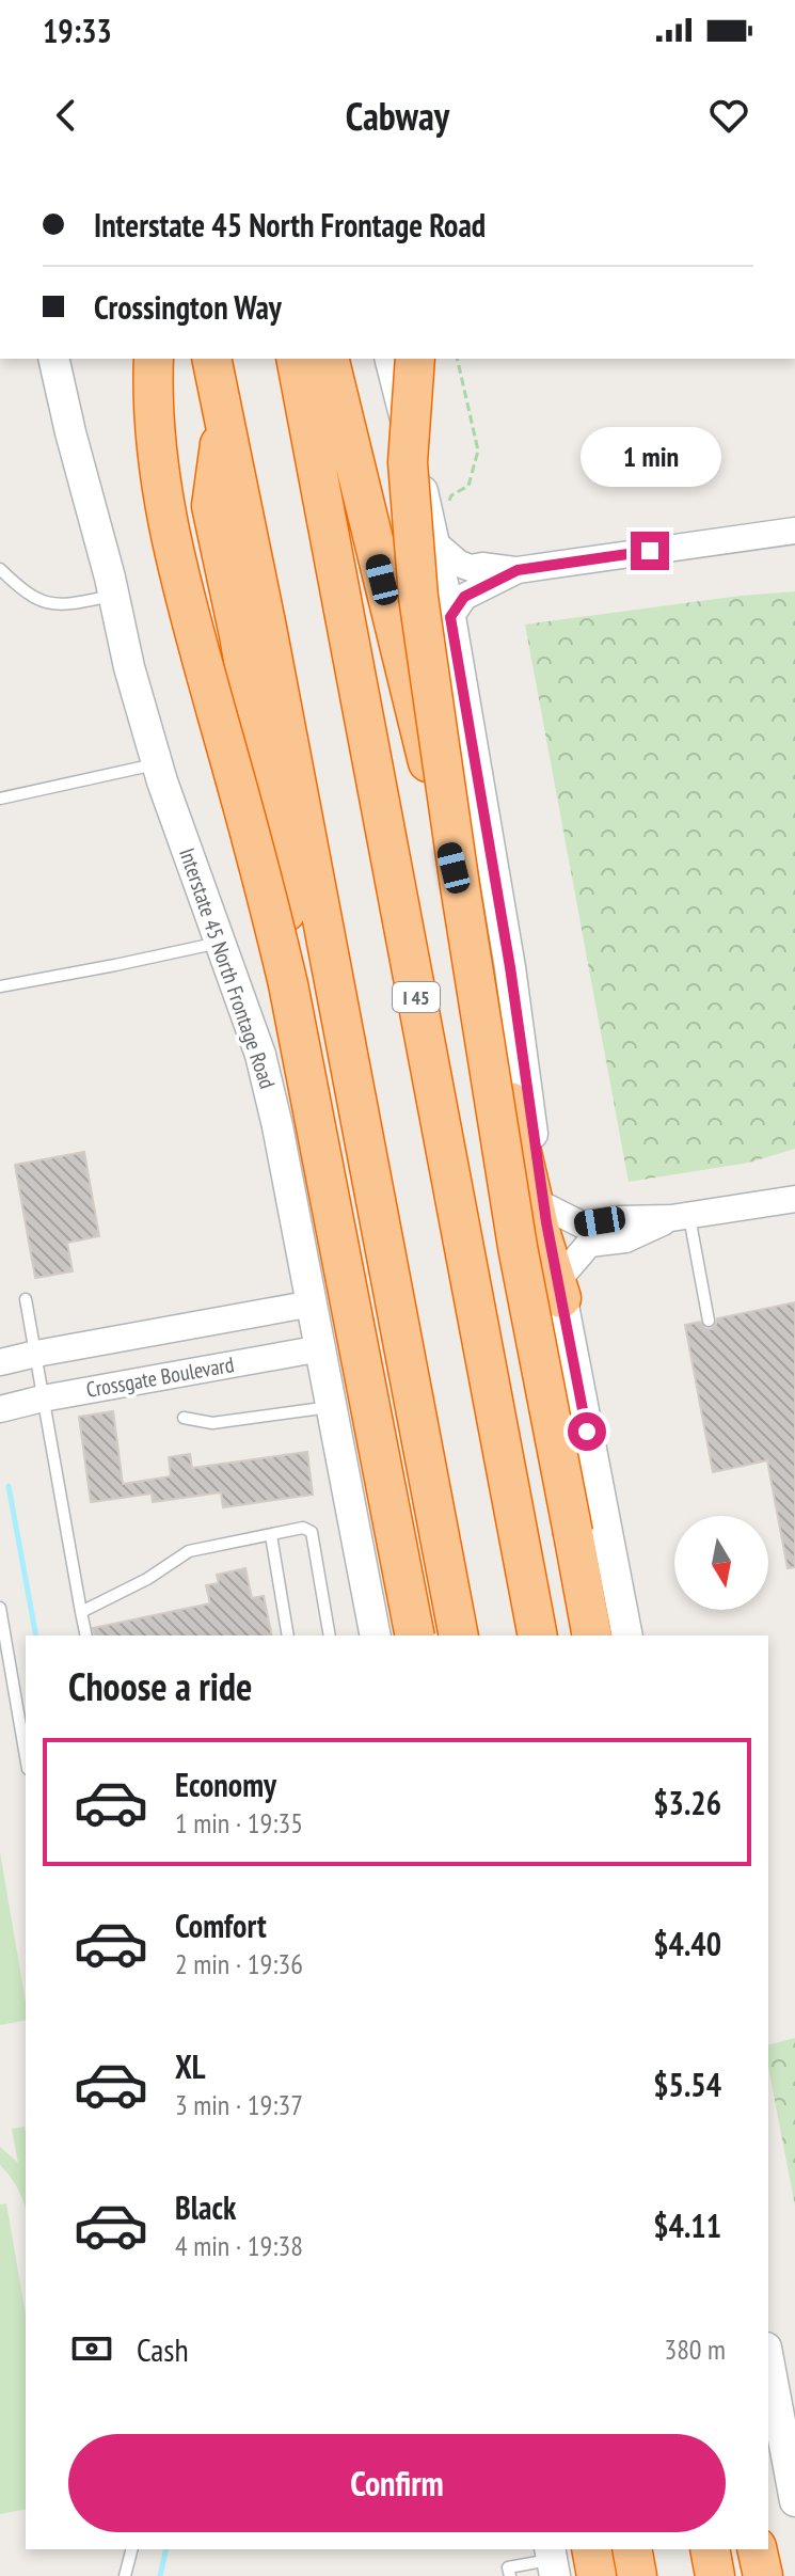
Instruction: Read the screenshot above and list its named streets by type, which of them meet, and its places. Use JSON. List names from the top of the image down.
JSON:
{
  "streets": {
    "highway": ["I 45"],
    "main road": ["Interstate 45 North Frontage Road"],
    "street": ["Crossgate Boulevard"]
  },
  "crossings": [
    ["Interstate 45 North Frontage Road", "Crossgate Boulevard"]
  ],
  "north": "bottom",
  "page": {
    "status": "19:33",
    "header": "Cabway",
    "banner": ["Interstate 45 North Frontage Road", "Crossington Way"],
    "bubble": "1 min",
    "heading": "Choose a ride",
    "list": [
      {
        "name": "Economy",
        "note": "1 min · 19:35",
        "value": "$3.26"
      },
      {
        "name": "Comfort",
        "note": "2 min · 19:36",
        "value": "$4.40"
      },
      {
        "name": "XL",
        "note": "3 min · 19:37",
        "value": "$5.54"
      },
      {
        "name": "Black",
        "note": "4 min · 19:38",
        "value": "$4.11"
      }
    ],
    "pay": ["Cash", "380 m"],
    "buttons": "Confirm"
  }
}
